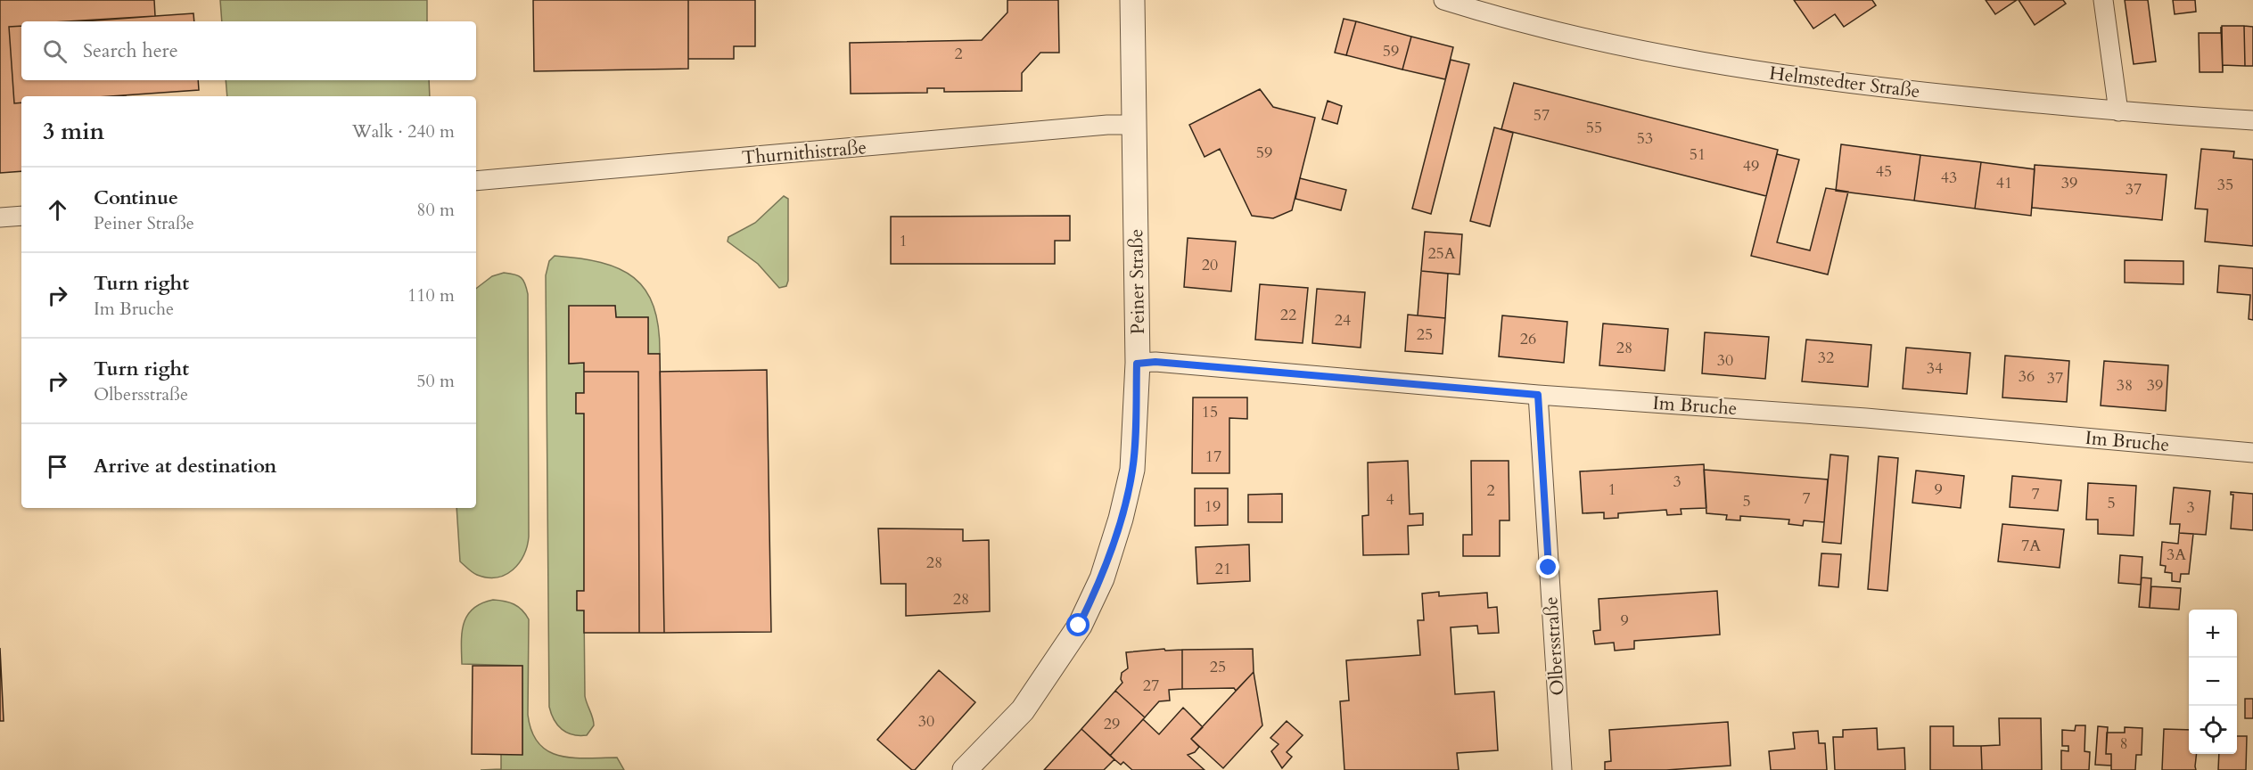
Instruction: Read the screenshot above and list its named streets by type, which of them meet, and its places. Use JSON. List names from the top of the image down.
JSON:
{
  "streets": {
    "street": [
      "Helmstedter Straße",
      "Thurnithistraße",
      "Peiner Straße",
      "Im Bruche",
      "Olbersstraße"
    ]
  },
  "crossings": [
    ["Thurnithistraße", "Peiner Straße"],
    ["Peiner Straße", "Im Bruche"],
    ["Im Bruche", "Olbersstraße"]
  ],
  "house_numbers": [
    "59",
    "2",
    "57",
    "55",
    "53",
    "59",
    "51",
    "49",
    "45",
    "43",
    "41",
    "39",
    "35",
    "37",
    "1",
    "25A",
    "20",
    "22",
    "24",
    "25",
    "26",
    "28",
    "32",
    "30",
    "34",
    "36",
    "37",
    "38",
    "39",
    "15",
    "17",
    "3",
    "1",
    "9",
    "2",
    "7",
    "7",
    "4",
    "5",
    "5",
    "19",
    "3",
    "7A",
    "3A",
    "28",
    "21",
    "28",
    "9",
    "25",
    "27",
    "30",
    "29",
    "8"
  ],
  "page": {
    "search": "Search here",
    "heading": ["3 min", "Walk · 240 m"],
    "list": [
      ["Continue", "Peiner Straße", "80 m"],
      ["Turn right", "Im Bruche", "110 m"],
      ["Turn right", "Olbersstraße", "50 m"],
      "Arrive at destination"
    ],
    "map_buttons": ["+", "−"]
  }
}
